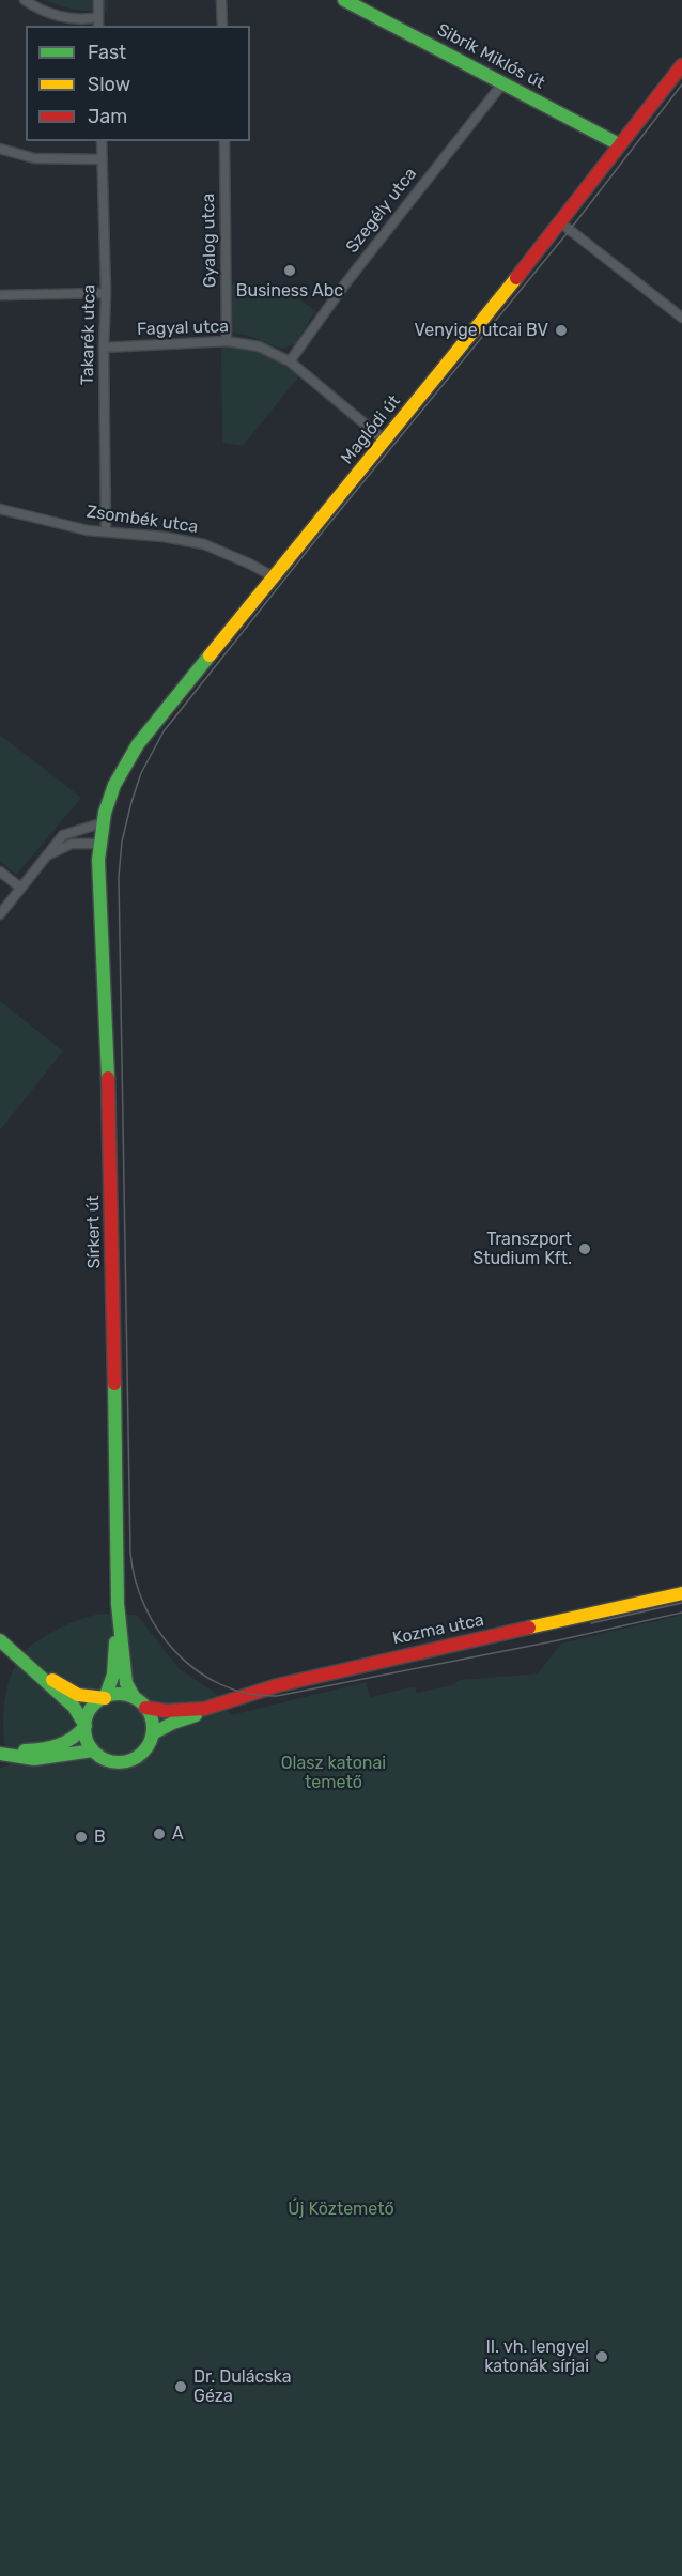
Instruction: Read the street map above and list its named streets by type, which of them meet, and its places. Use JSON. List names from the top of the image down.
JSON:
{
  "streets": {
    "street": [
      "Sibrik Miklós út",
      "Szegély utca",
      "Gyalog utca",
      "Fagyal utca",
      "Takarék utca",
      "Maglódi út",
      "Zsombék utca",
      "Sírkert út",
      "Kozma utca"
    ]
  },
  "crossings": [
    ["Sibrik Miklós út", "Szegély utca"],
    ["Sibrik Miklós út", "Maglódi út"],
    ["Szegély utca", "Fagyal utca"],
    ["Gyalog utca", "Fagyal utca"],
    ["Fagyal utca", "Takarék utca"],
    ["Fagyal utca", "Maglódi út"],
    ["Takarék utca", "Zsombék utca"],
    ["Maglódi út", "Zsombék utca"],
    ["Maglódi út", "Sírkert út"],
    ["Sírkert út", "Kozma utca"]
  ],
  "parks": ["Olasz katonai temető", "Új Köztemető"],
  "places": [
    "Business Abc",
    "Venyige utcai BV",
    "Transzport Studium Kft.",
    "A",
    "B",
    "II. vh. lengyel katonák sírjai",
    "Dr. Dulácska Géza"
  ],
  "legend": ["Fast", "Slow", "Jam"]
}
